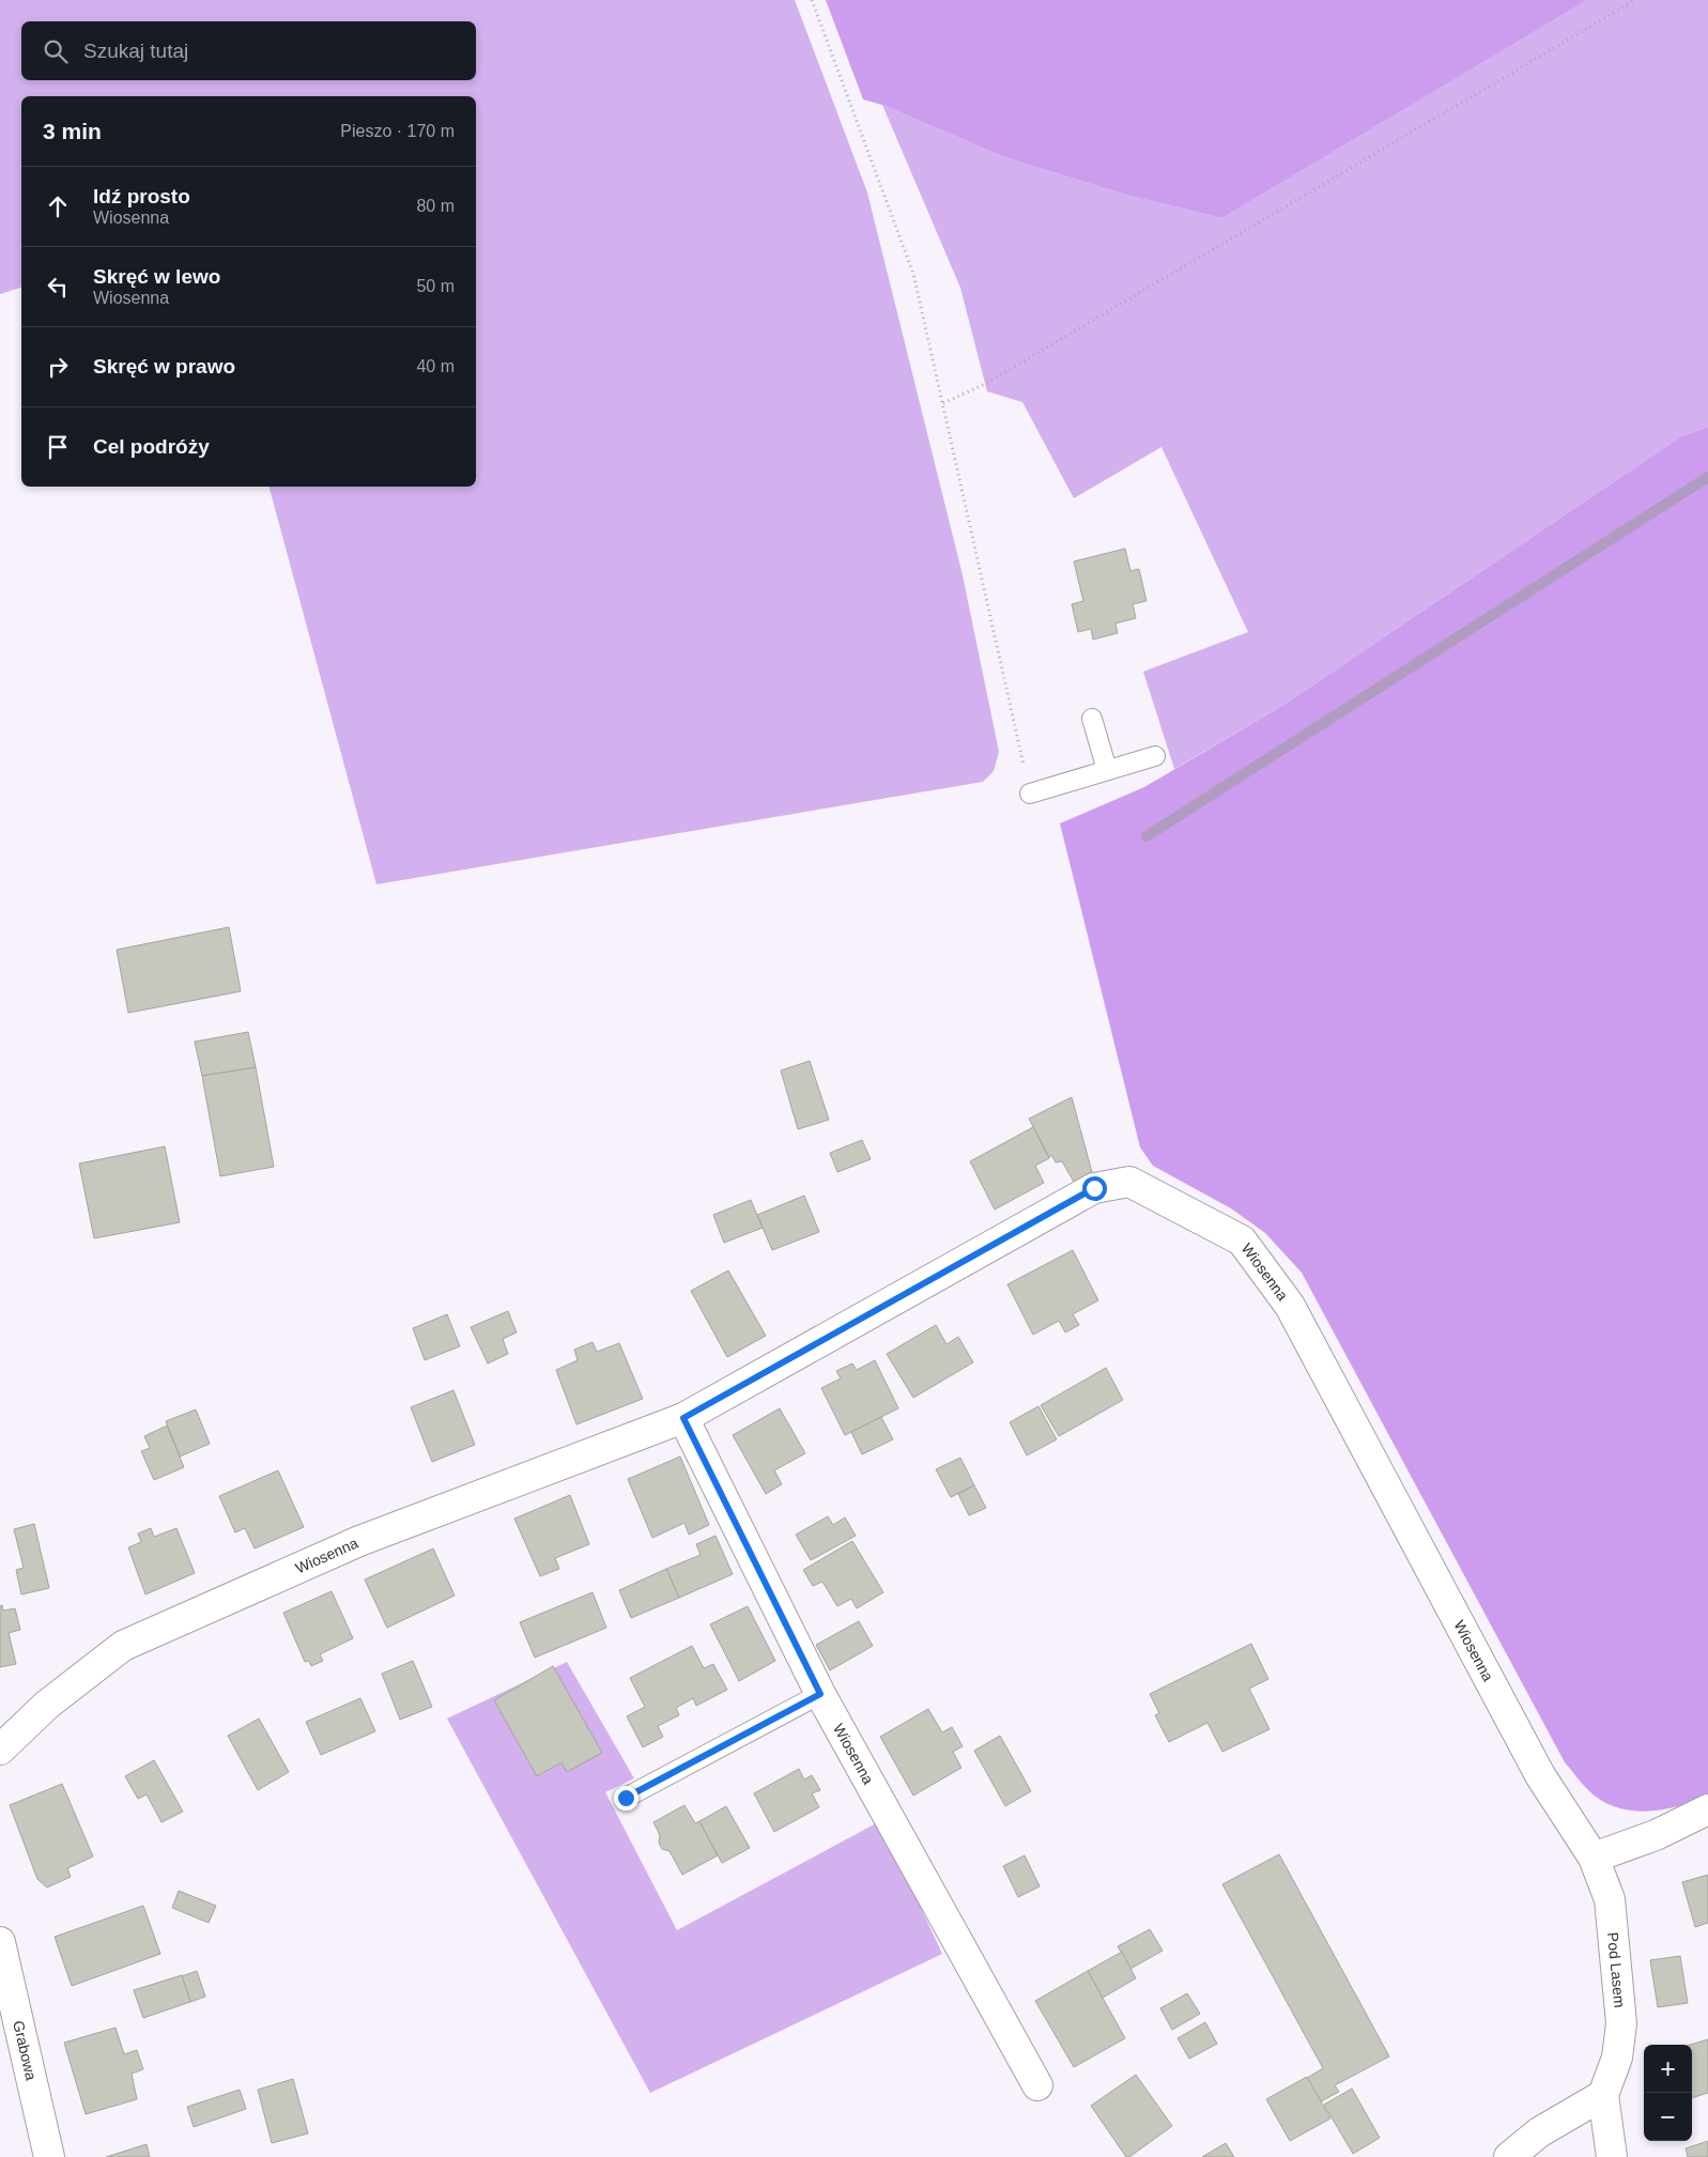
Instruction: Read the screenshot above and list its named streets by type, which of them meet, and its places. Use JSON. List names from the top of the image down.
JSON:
{
  "streets": {
    "street": ["Wiosenna", "Pod Lasem", "Grabowa"]
  },
  "crossings": [
    ["Wiosenna", "Pod Lasem"]
  ],
  "page": {
    "search": "Szukaj tutaj",
    "heading": ["3 min", "Pieszo · 170 m"],
    "list": [
      ["Idź prosto", "Wiosenna", "80 m"],
      ["Skręć w lewo", "Wiosenna", "50 m"],
      ["Skręć w prawo", "40 m"],
      "Cel podróży"
    ],
    "map_buttons": ["+", "−"]
  }
}
